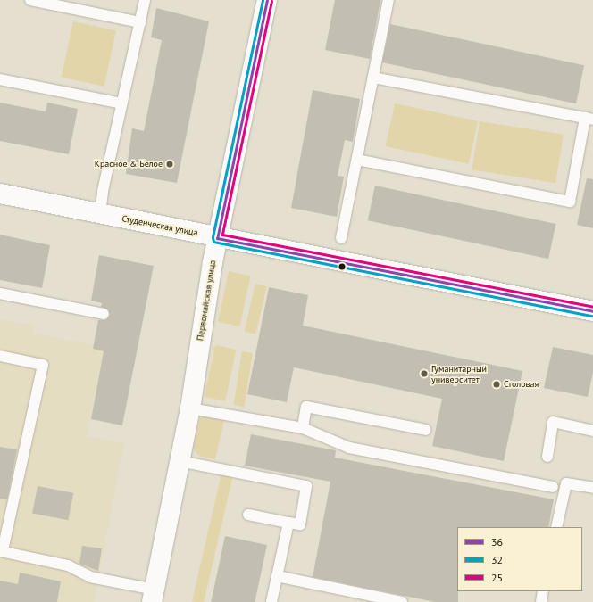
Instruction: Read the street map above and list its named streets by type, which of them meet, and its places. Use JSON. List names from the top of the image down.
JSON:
{
  "streets": {
    "street": ["Студенческая улица", "Первомайская улица"]
  },
  "crossings": [
    ["Студенческая улица", "Первомайская улица"]
  ],
  "places": ["Красное & Белое", "Гуманитарный университет", "Столовая"],
  "lines": ["transit line 36", "transit line 32", "transit line 25"],
  "legend": ["36", "32", "25"]
}
